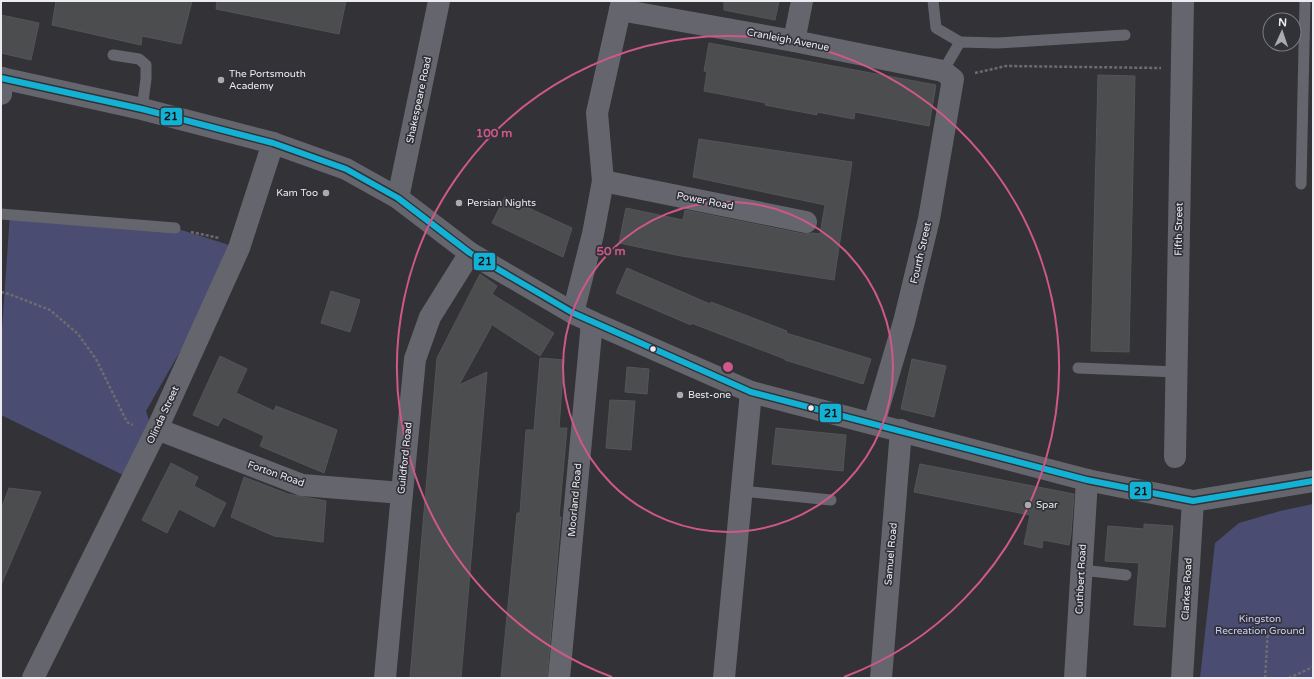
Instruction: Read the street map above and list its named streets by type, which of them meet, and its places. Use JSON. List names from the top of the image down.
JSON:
{
  "streets": {
    "street": [
      "Cranleigh Avenue",
      "Shakespeare Road",
      "Power Road",
      "Fifth Street",
      "Fourth Street",
      "Olinda Street",
      "Guildford Road",
      "Forton Road",
      "Moorland Road",
      "Samuel Road",
      "Cuthbert Road",
      "Clarkes Road"
    ]
  },
  "crossings": [
    ["Cranleigh Avenue", "Fourth Street"],
    ["Cranleigh Avenue", "Moorland Road"],
    ["Power Road", "Moorland Road"],
    ["Olinda Street", "Forton Road"],
    ["Guildford Road", "Forton Road"]
  ],
  "parks": ["Kingston Recreation Ground"],
  "places": [
    "The Portsmouth Academy",
    "Kam Too",
    "Persian Nights",
    "Best-one",
    "Spar"
  ],
  "lines": ["transit line 21"],
  "north": "top",
  "rings": ["100 m", "50 m"]
}
